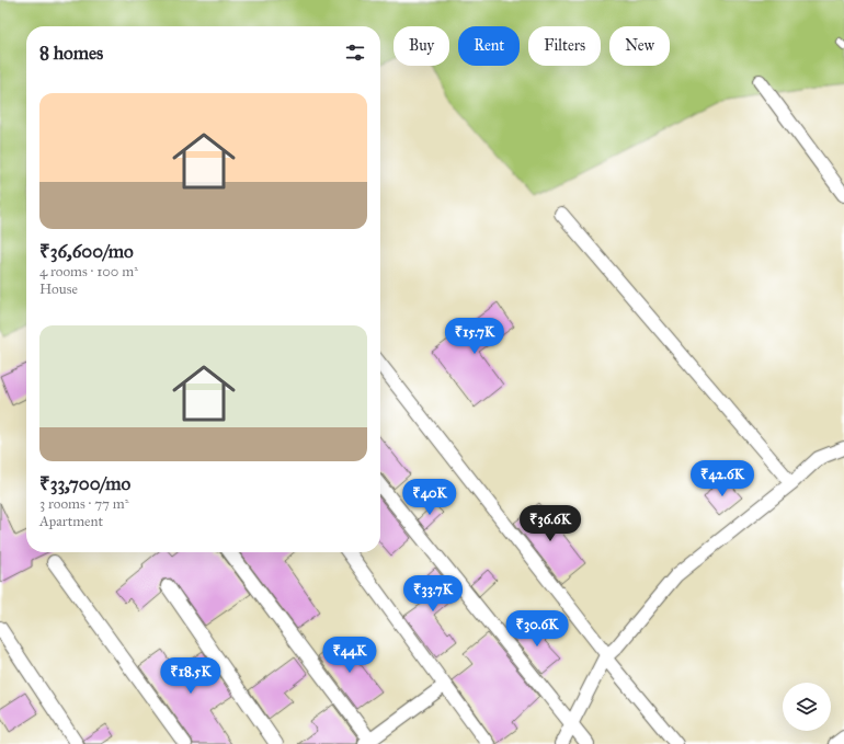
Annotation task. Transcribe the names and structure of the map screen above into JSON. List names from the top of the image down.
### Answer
{
  "page": {
    "chip": [
      "Buy",
      "Rent",
      "Filters",
      "New"
    ],
    "heading": "8 homes",
    "list": [
      {
        "name": "₹36,600/mo",
        "note": "4 rooms · 100 m² · House"
      },
      {
        "name": "₹33,700/mo",
        "note": "3 rooms · 77 m² · Apartment"
      }
    ],
    "price": [
      "₹15.7K",
      "₹42.6K",
      "₹40K",
      "₹36.6K",
      "₹33.7K",
      "₹30.6K",
      "₹44K",
      "₹18.5K"
    ]
  }
}
